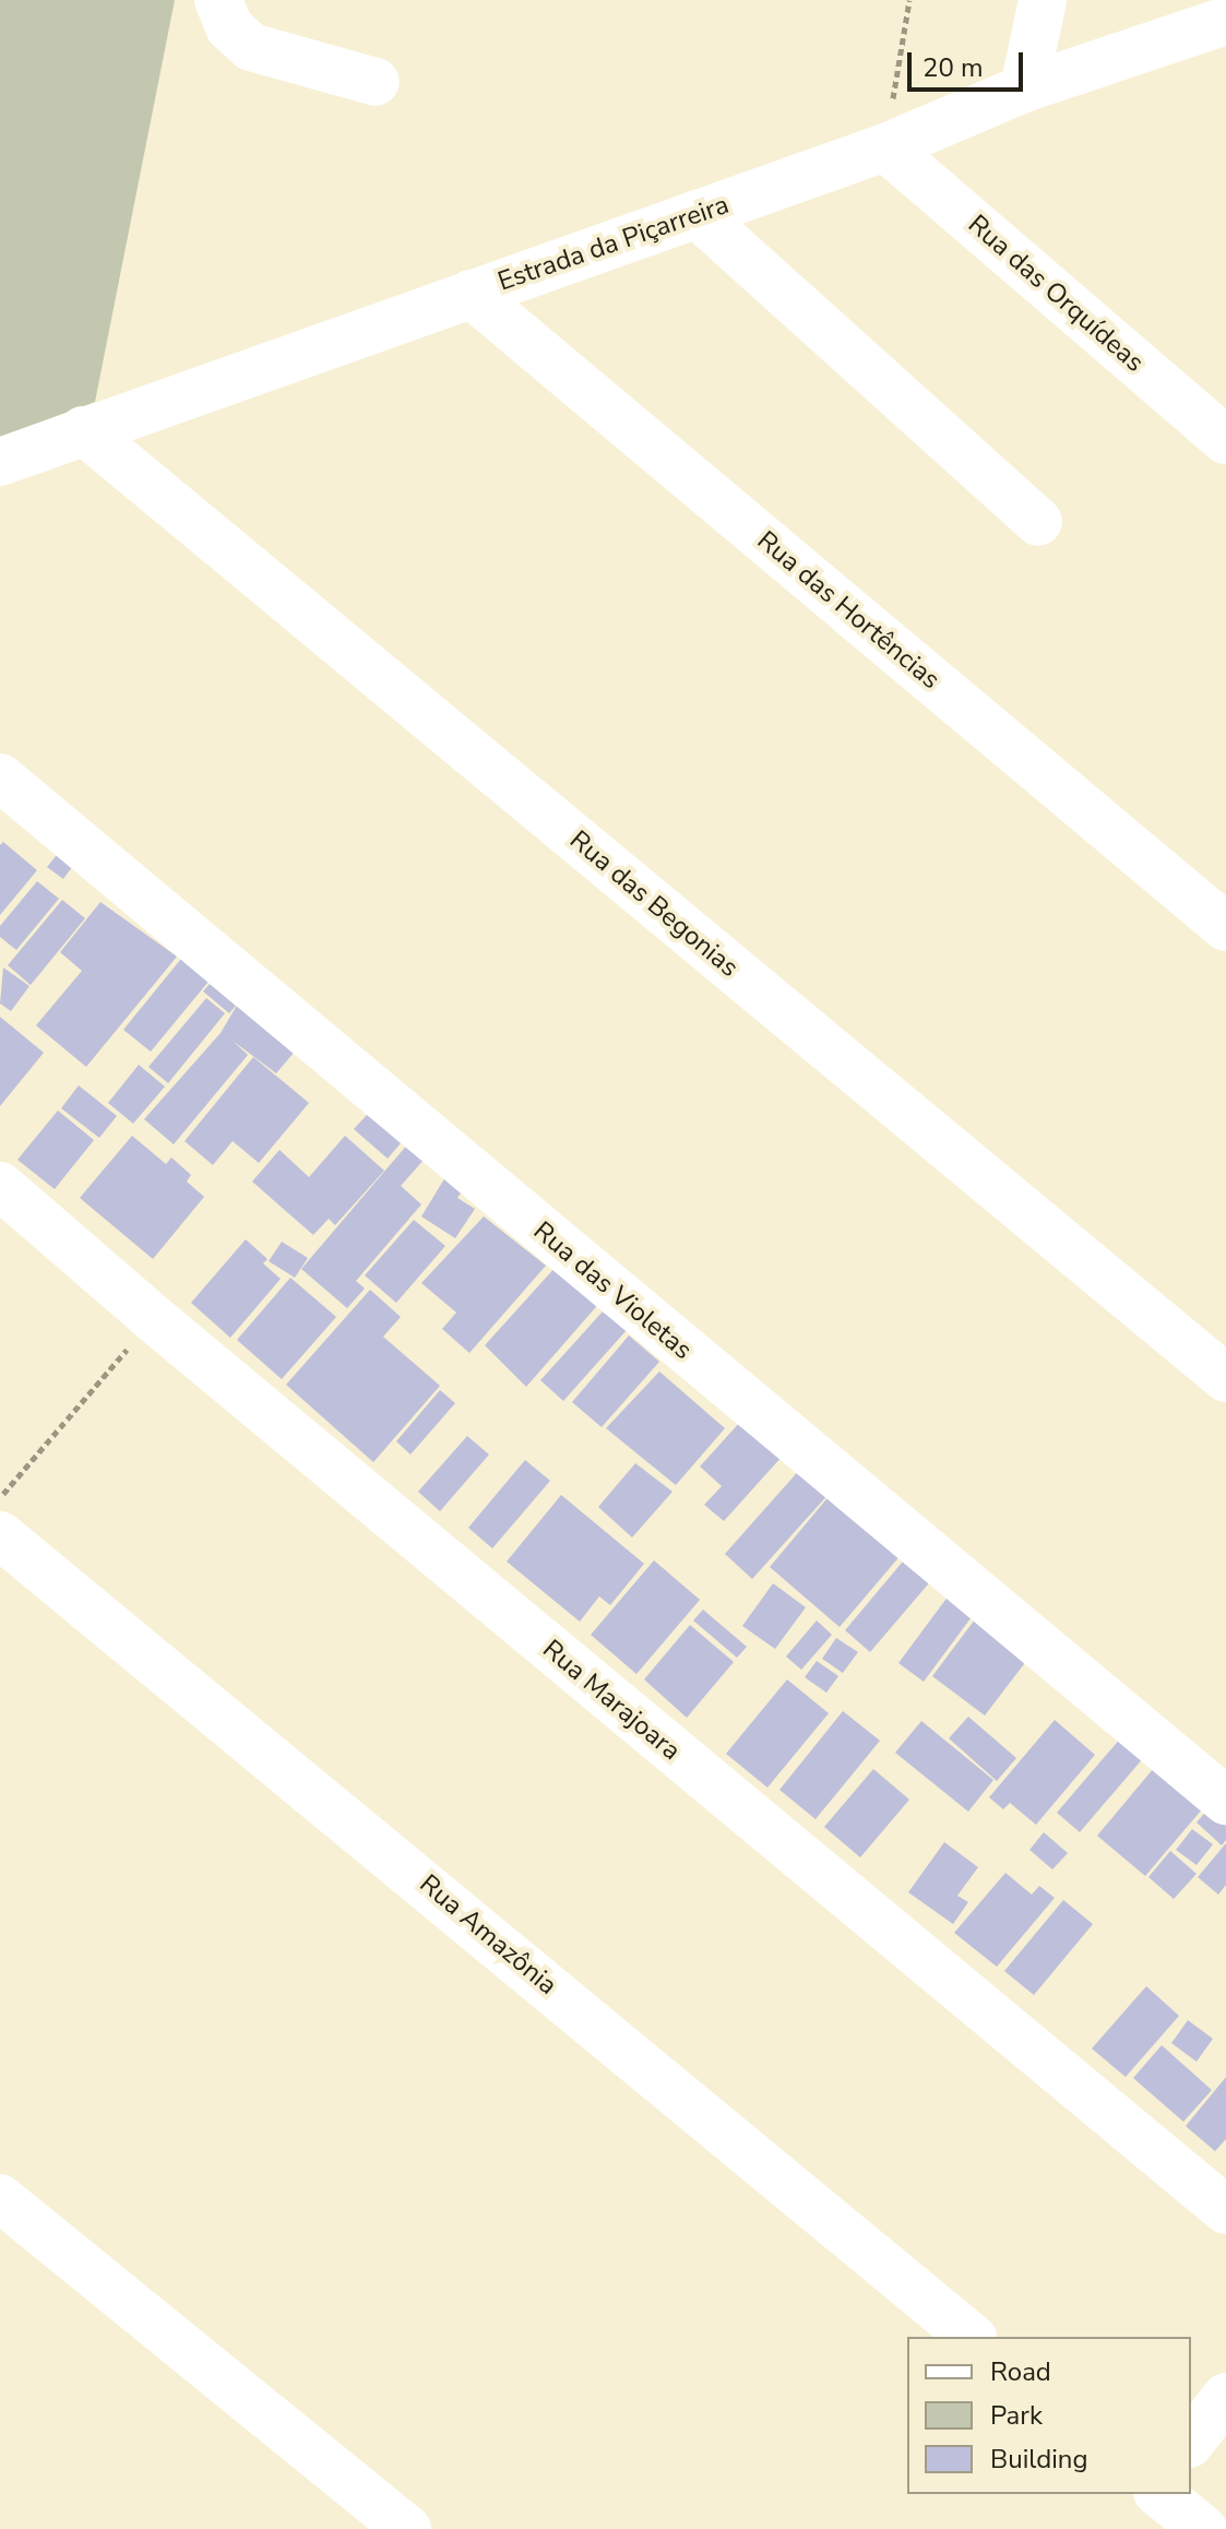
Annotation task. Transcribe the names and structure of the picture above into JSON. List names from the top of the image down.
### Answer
{
  "streets": {
    "street": [
      "Estrada da Piçarreira",
      "Rua das Orquídeas",
      "Rua das Hortências",
      "Rua das Begonias",
      "Rua das Violetas",
      "Rua Marajoara",
      "Rua Amazônia"
    ]
  },
  "crossings": [
    ["Estrada da Piçarreira", "Rua das Orquídeas"],
    ["Estrada da Piçarreira", "Rua das Hortências"],
    ["Estrada da Piçarreira", "Rua das Begonias"]
  ],
  "legend": ["Road", "Park", "Building"],
  "scale_bar": "20 m"
}
